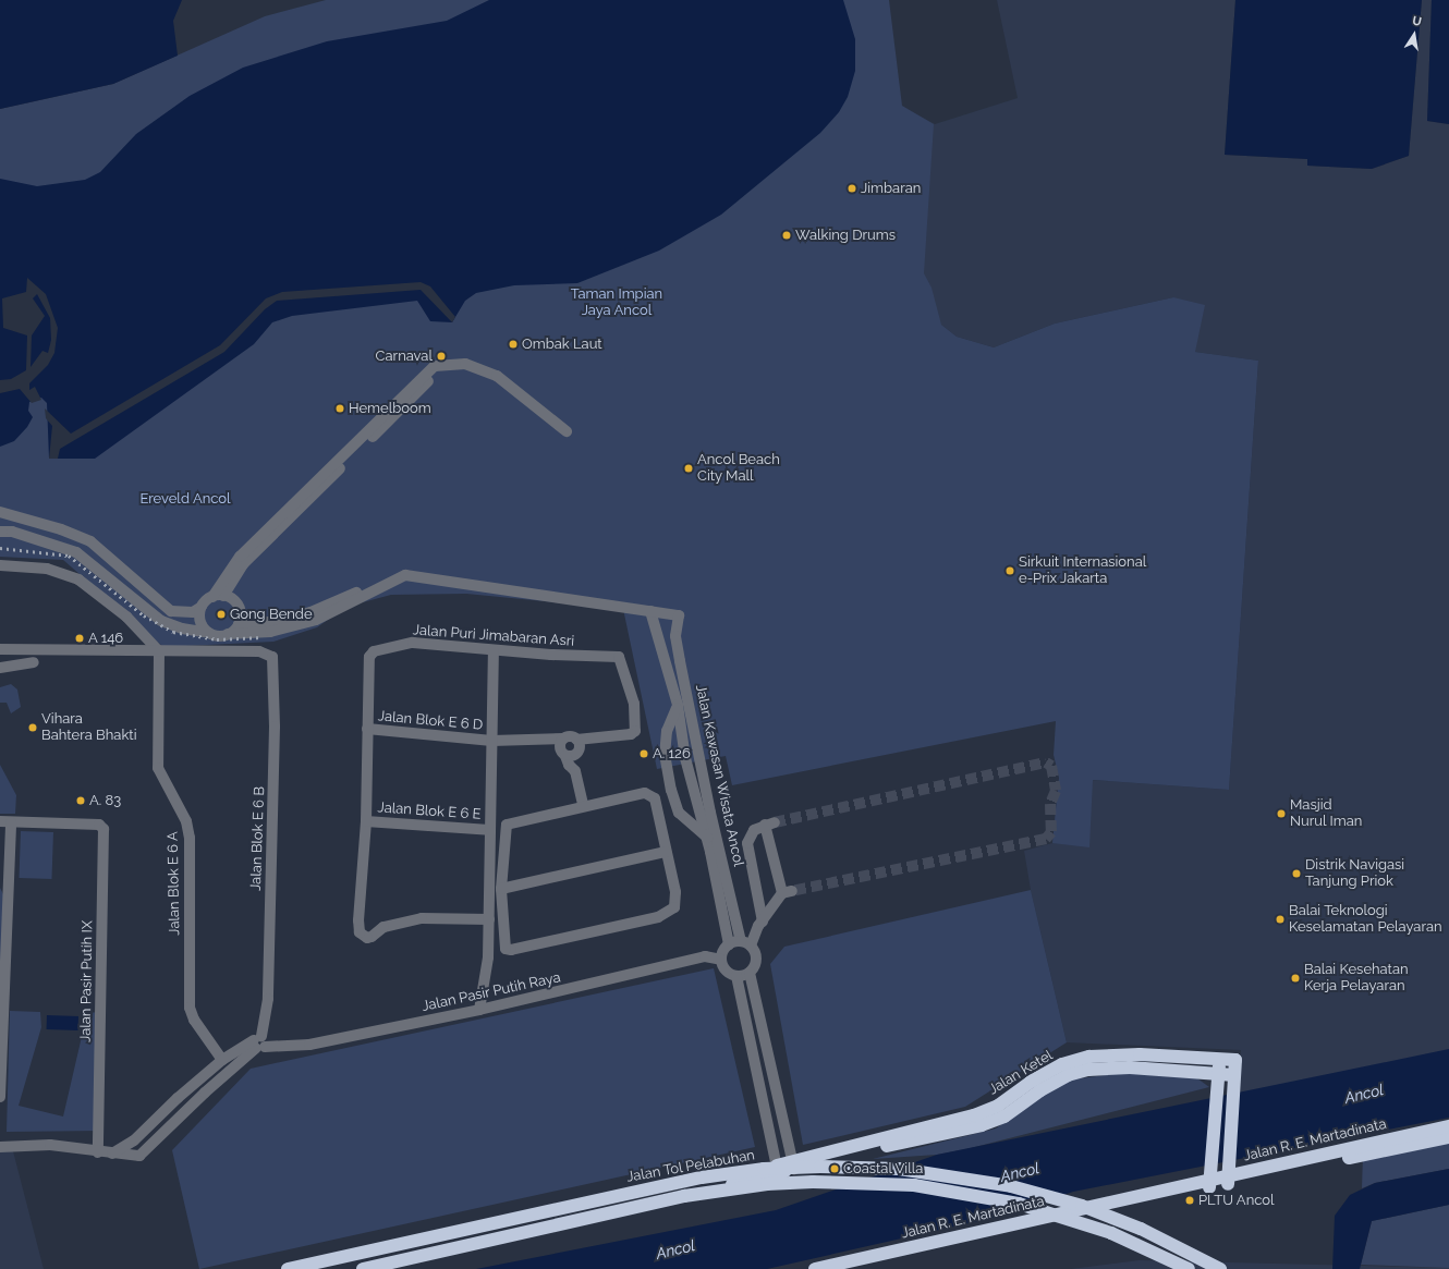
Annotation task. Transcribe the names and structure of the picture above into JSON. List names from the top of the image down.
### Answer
{
  "streets": {
    "highway": ["Jalan Ketel", "Jalan R. E. Martadinata", "Jalan Tol Pelabuhan"],
    "street": [
      "Jalan Puri Jimabaran Asri",
      "Jalan Blok E 6 D",
      "Jalan Kawasan Wisata Ancol",
      "Jalan Blok E 6 E",
      "Jalan Blok E 6 B",
      "Jalan Blok E 6 A",
      "Jalan Pasir Putih IX",
      "Jalan Pasir Putih Raya"
    ]
  },
  "crossings": [
    ["Jalan Puri Jimabaran Asri", "Jalan Blok E 6 D"],
    ["Jalan Puri Jimabaran Asri", "Jalan Blok E 6 E"],
    ["Jalan Kawasan Wisata Ancol", "Jalan Pasir Putih Raya"],
    ["Jalan Blok E 6 B", "Jalan Blok E 6 A"],
    ["Jalan Blok E 6 B", "Jalan Pasir Putih Raya"],
    ["Jalan Blok E 6 A", "Jalan Pasir Putih Raya"],
    ["Jalan Ketel", "Jalan R. E. Martadinata"]
  ],
  "water": ["Ancol"],
  "parks": ["Taman Impian Jaya Ancol", "Ereveld Ancol"],
  "places": [
    "Jimbaran",
    "Walking Drums",
    "Ombak Laut",
    "Carnaval",
    "Hemelboom",
    "Ancol Beach City Mall",
    "Sirkuit Internasional e-Prix Jakarta",
    "Gong Bende",
    "A 146",
    "Vihara Bahtera Bhakti",
    "A. 126",
    "A. 83",
    "Masjid Nurul Iman",
    "Distrik Navigasi Tanjung Priok",
    "Balai Teknologi Keselamatan Pelayaran",
    "Balai Kesehatan Kerja Pelayaran",
    "Coastal Villa",
    "PLTU Ancol"
  ],
  "north": "top"
}
